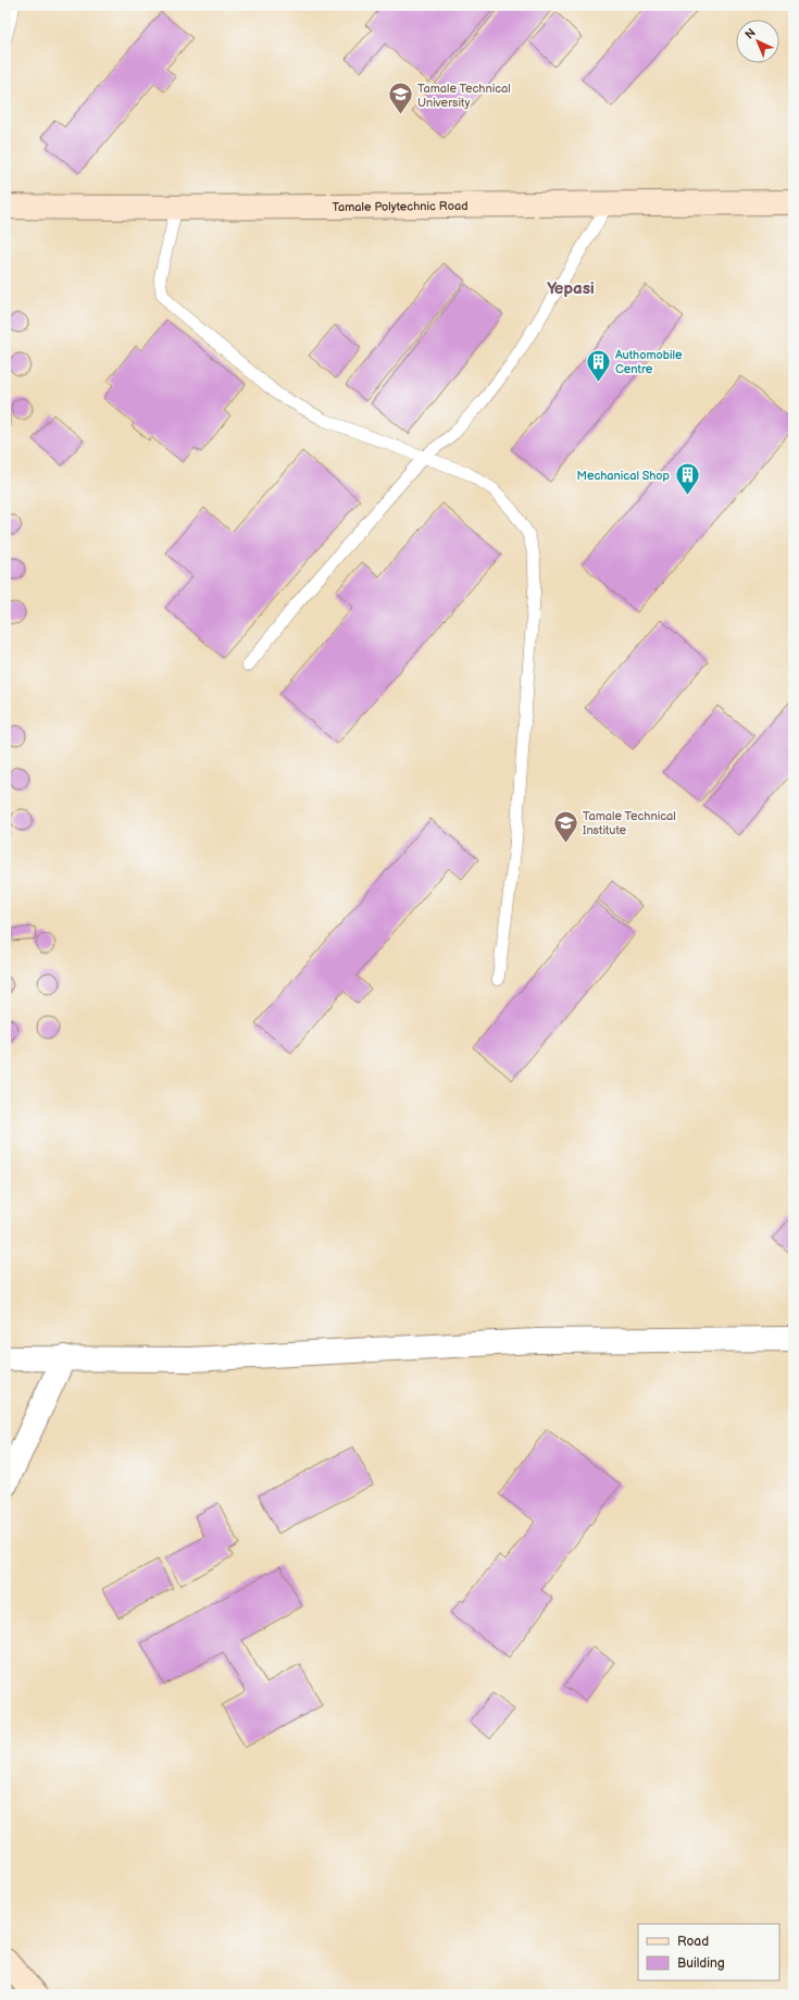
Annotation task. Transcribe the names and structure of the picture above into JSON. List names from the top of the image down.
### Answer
{
  "streets": {
    "street": ["Tamale Polytechnic Road"]
  },
  "districts": ["Yepasi"],
  "places": {
    "school or university": ["Tamale Technical University", "Tamale Technical Institute"],
    "building": ["Authomobile Centre", "Mechanical Shop"]
  },
  "legend": ["Road", "Building"],
  "north": "top left"
}
